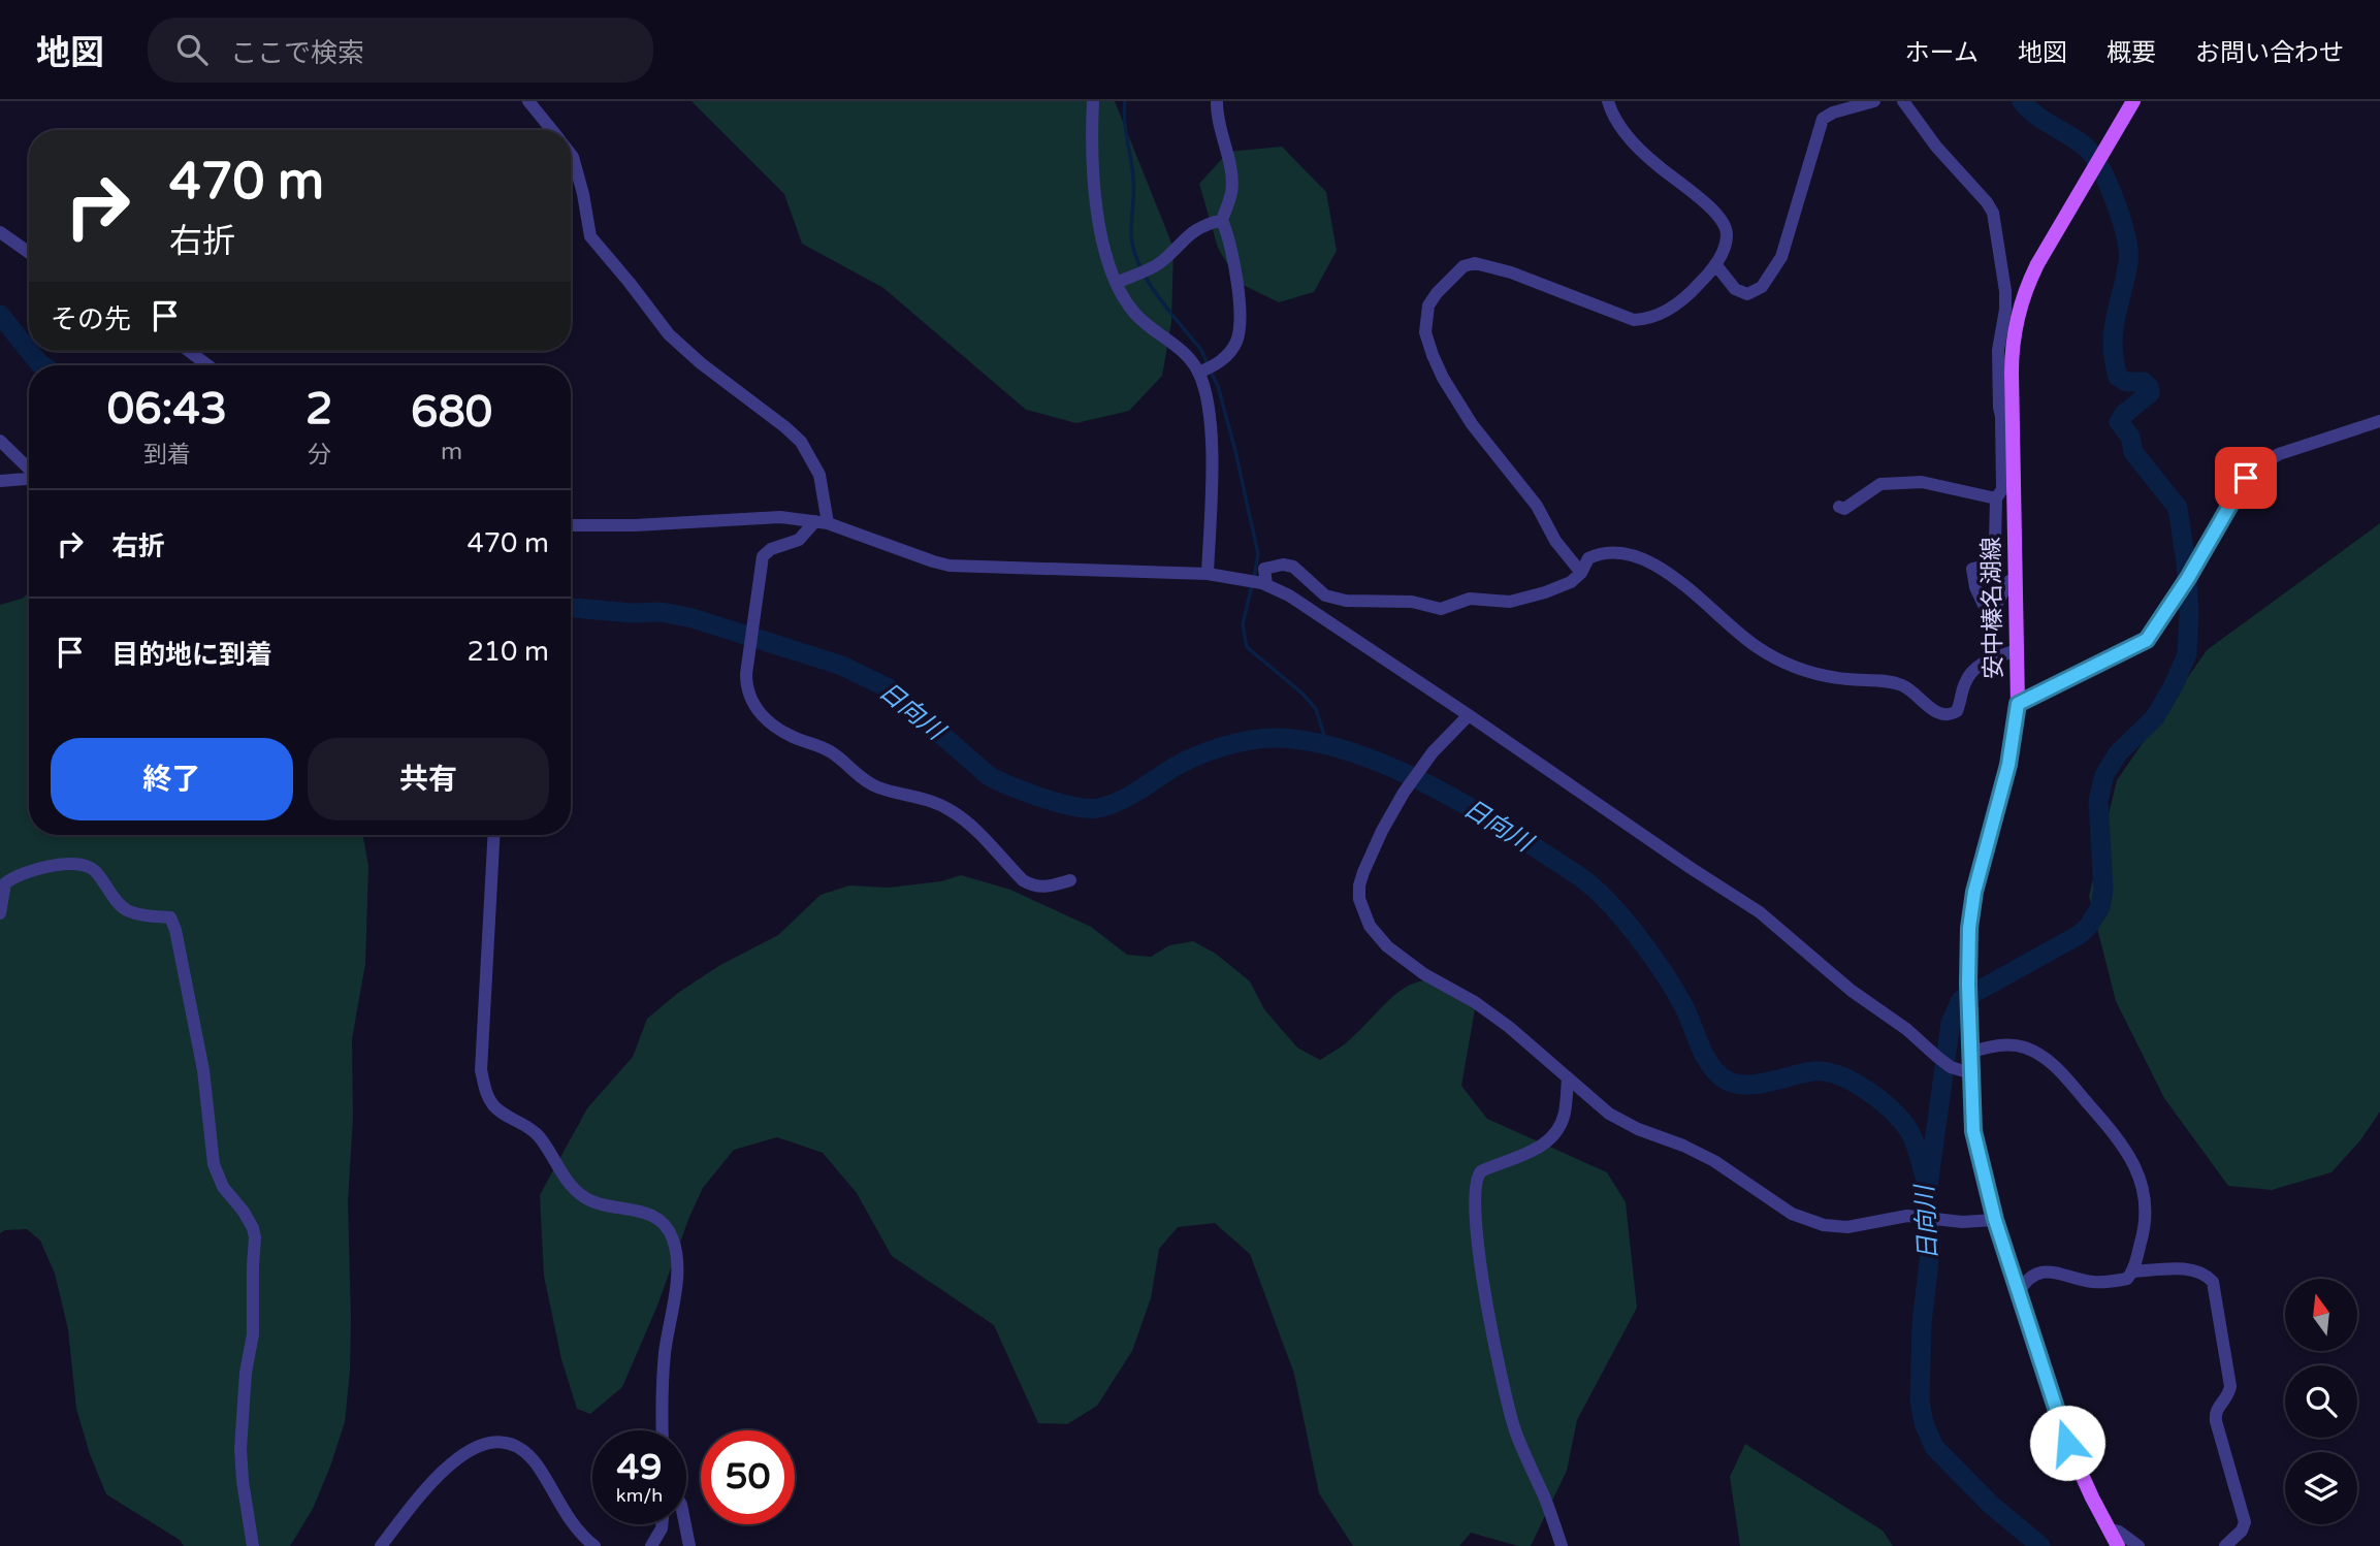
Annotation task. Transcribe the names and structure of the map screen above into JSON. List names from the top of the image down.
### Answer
{
  "streets": {
    "main road": ["安中榛名湖線"]
  },
  "water": ["日向川"],
  "north": "top",
  "page": {
    "header": "地図",
    "search": "ここで検索",
    "nav": [
      "ホーム",
      "地図",
      "概要",
      "お問い合わせ"
    ],
    "turn": ["470 m", "右折"],
    "then": "その先",
    "eta": [
      "06:43",
      "到着",
      "2",
      "分",
      "680",
      "m"
    ],
    "list": [
      {
        "name": "右折",
        "value": "470 m"
      },
      {
        "name": "目的地に到着",
        "value": "210 m"
      }
    ],
    "buttons": ["終了", "共有"],
    "speed": "49 km/h",
    "limit": "50"
  }
}
